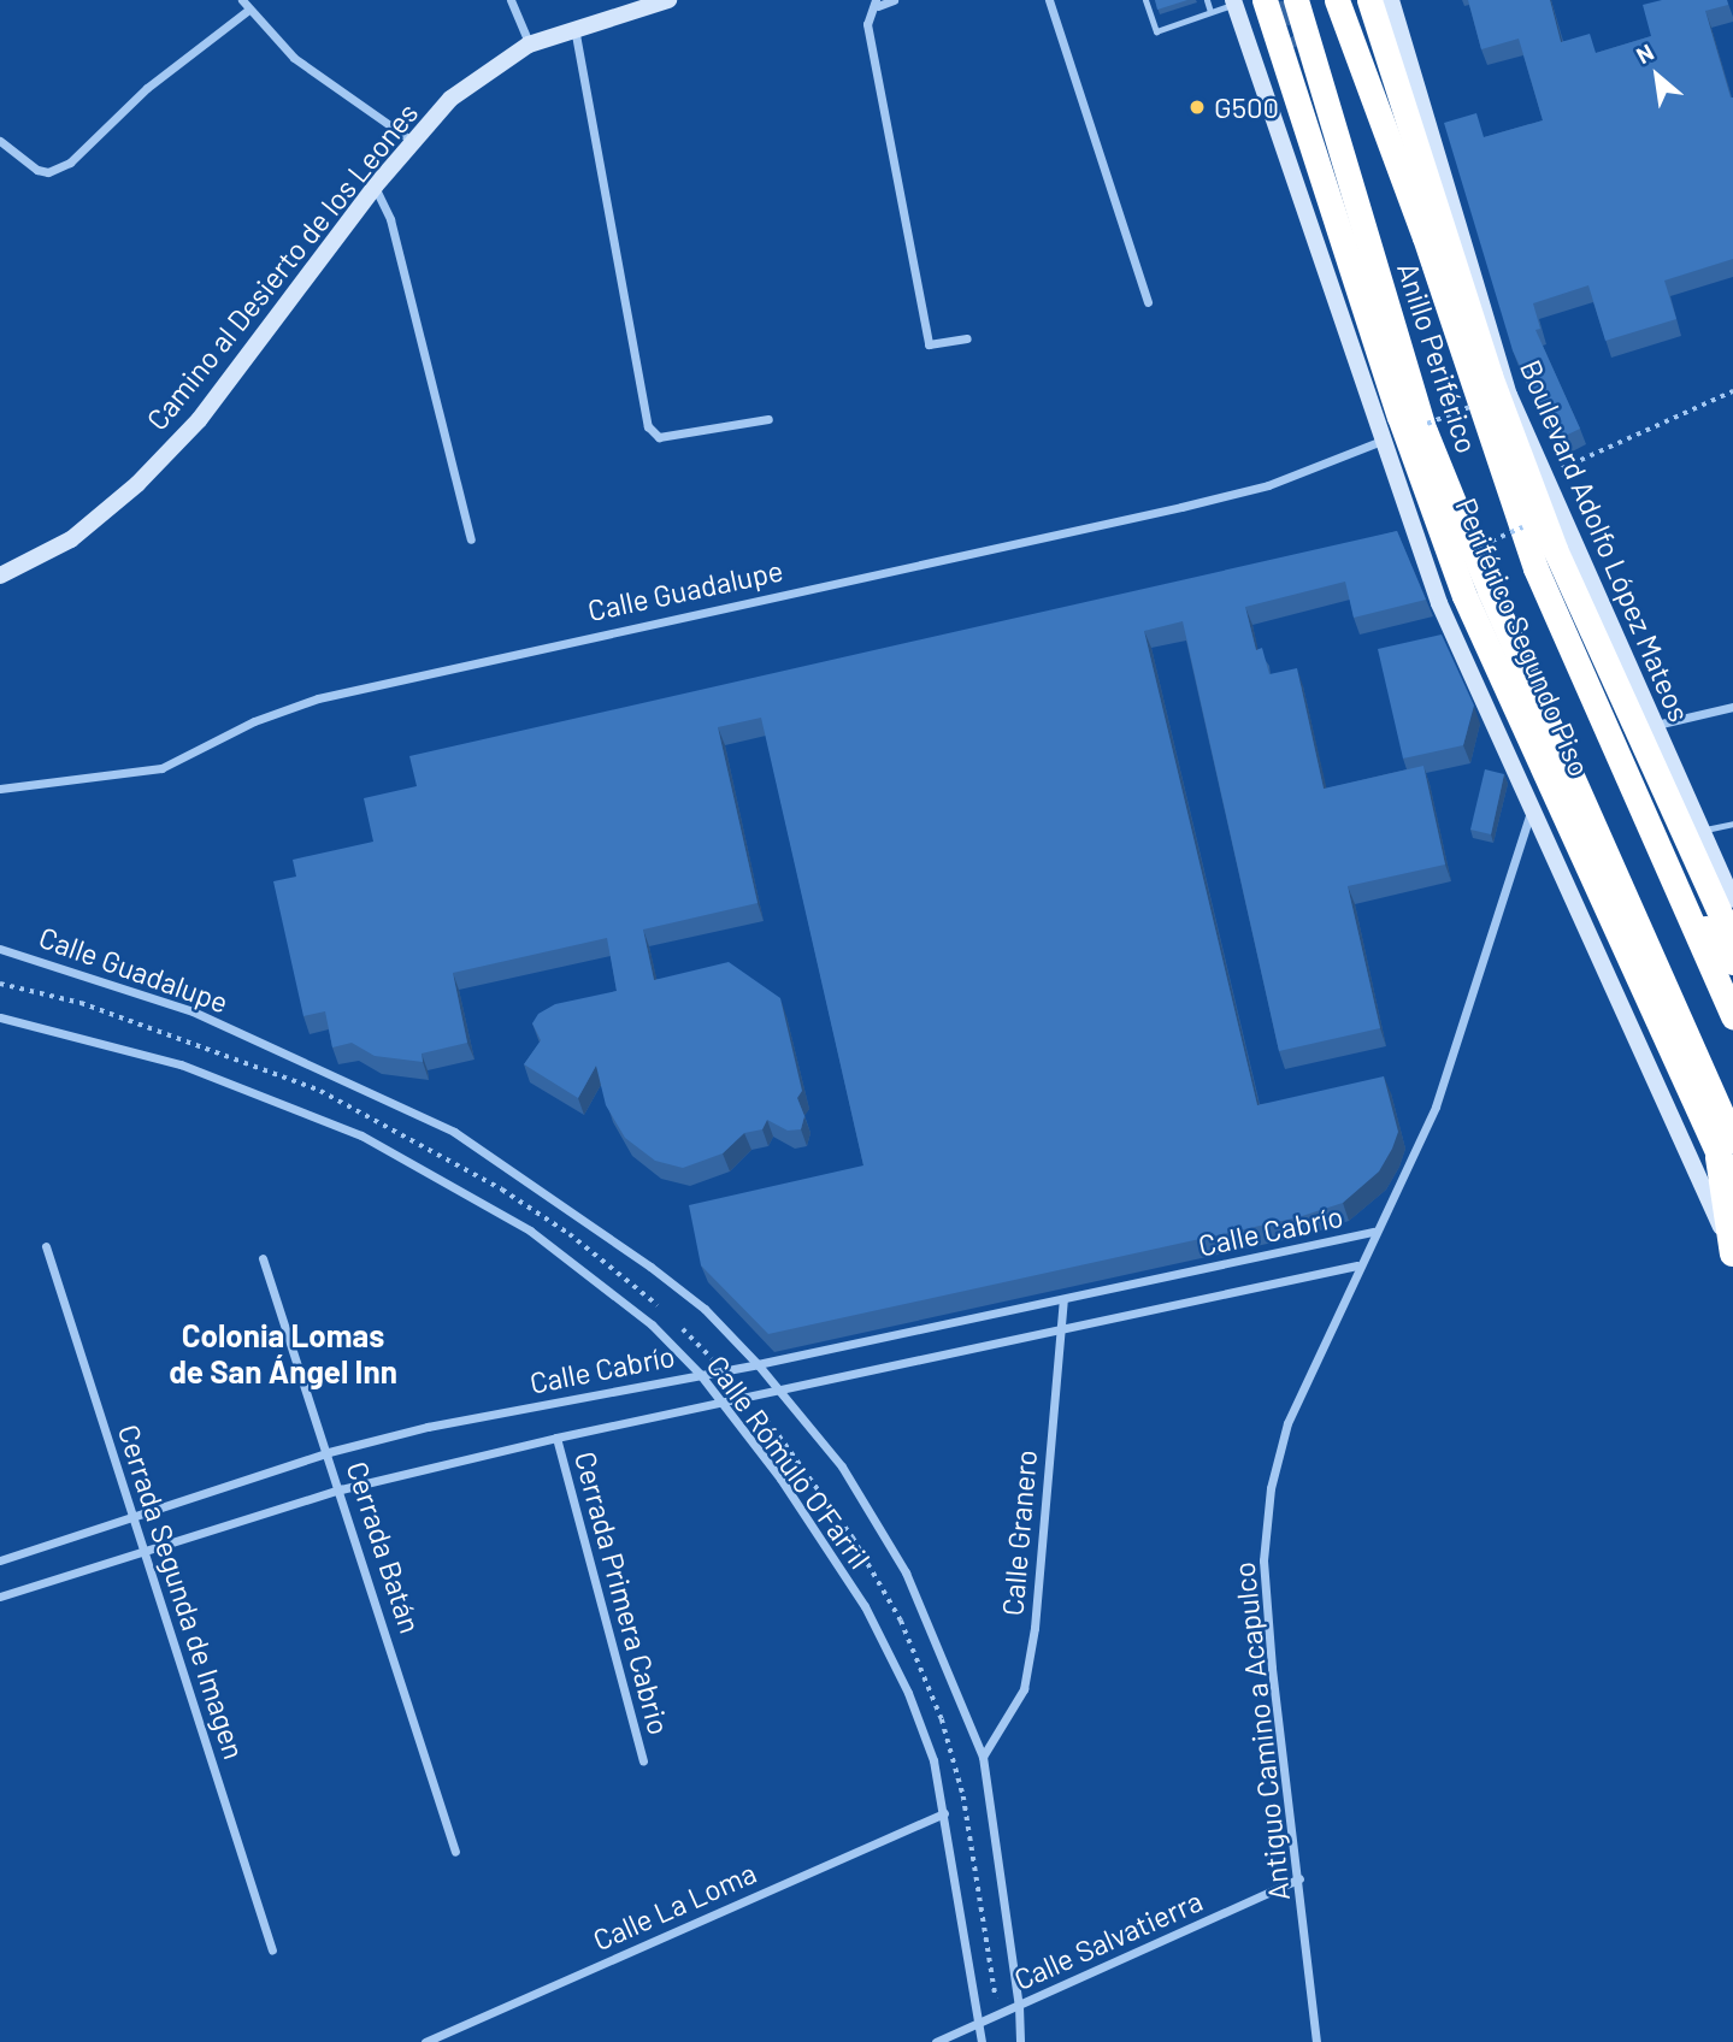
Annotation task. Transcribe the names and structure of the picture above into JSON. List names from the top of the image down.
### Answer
{
  "streets": {
    "highway": ["Anillo Periférico", "Periférico Segundo Piso"],
    "main road": ["Camino al Desierto de los Leones", "Boulevard Adolfo López Mateos"],
    "street": [
      "Calle Guadalupe",
      "Calle Cabrío",
      "Calle Rómulo O'Farril",
      "Calle Granero",
      "Cerrada Batán",
      "Cerrada Segunda de Imagen",
      "Cerrada Primera Cabrio",
      "Antiguo Camino a Acapulco",
      "Calle La Loma",
      "Calle Salvatierra"
    ]
  },
  "crossings": [
    ["Calle Guadalupe", "Calle Cabrío"],
    ["Calle Guadalupe", "Calle Rómulo O'Farril"],
    ["Calle Cabrío", "Calle Rómulo O'Farril"],
    ["Calle Cabrío", "Calle Granero"],
    ["Calle Cabrío", "Cerrada Batán"],
    ["Calle Cabrío", "Cerrada Segunda de Imagen"],
    ["Calle Cabrío", "Cerrada Primera Cabrio"],
    ["Calle Cabrío", "Antiguo Camino a Acapulco"],
    ["Calle Rómulo O'Farril", "Calle Granero"],
    ["Calle Rómulo O'Farril", "Calle La Loma"],
    ["Calle Rómulo O'Farril", "Calle Salvatierra"],
    ["Antiguo Camino a Acapulco", "Calle Salvatierra"]
  ],
  "districts": ["Colonia Lomas de San Ángel Inn"],
  "places": ["G500"],
  "north": "top left"
}
